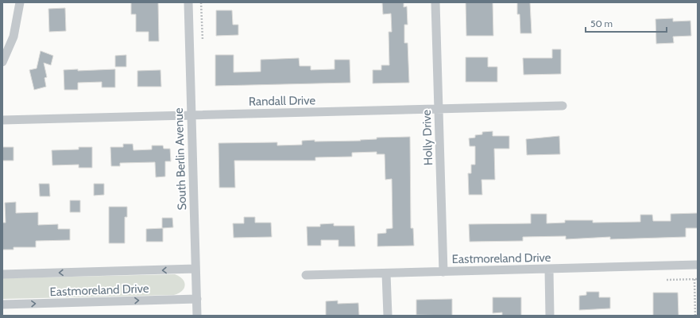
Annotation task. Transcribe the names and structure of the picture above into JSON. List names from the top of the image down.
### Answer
{
  "streets": {
    "street": [
      "Randall Drive",
      "Holly Drive",
      "South Berlin Avenue",
      "Eastmoreland Drive"
    ]
  },
  "crossings": [
    ["Randall Drive", "Holly Drive"],
    ["Randall Drive", "South Berlin Avenue"],
    ["Holly Drive", "Eastmoreland Drive"],
    ["South Berlin Avenue", "Eastmoreland Drive"]
  ],
  "scale_bar": "50 m"
}
